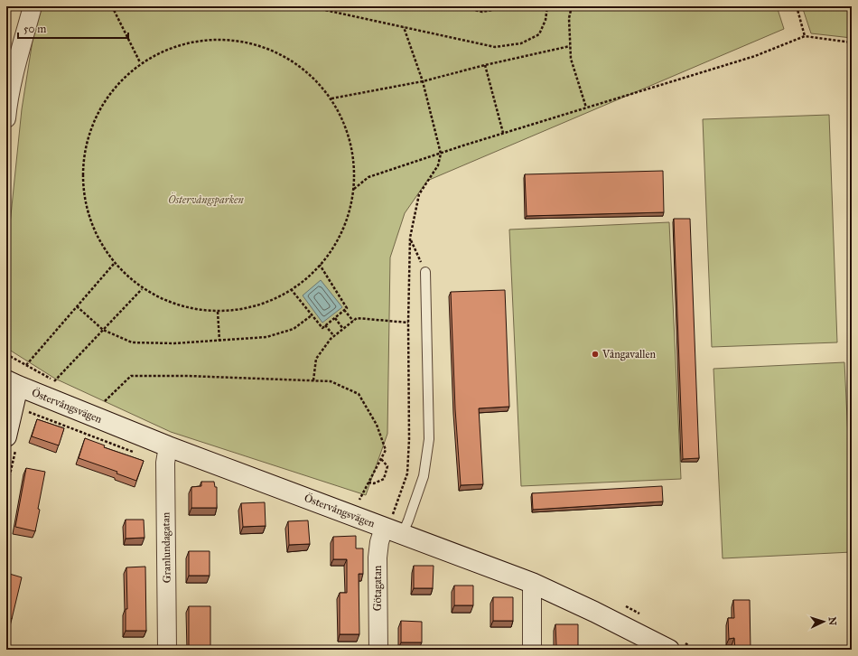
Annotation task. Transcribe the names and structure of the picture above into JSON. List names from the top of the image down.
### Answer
{
  "streets": {
    "street": ["Östervångsvägen", "Granlundagatan", "Götagatan"]
  },
  "crossings": [
    ["Östervångsvägen", "Granlundagatan"],
    ["Östervångsvägen", "Götagatan"]
  ],
  "parks": ["Östervångsparken"],
  "places": ["Vångavallen"],
  "scale_bar": "50 m",
  "north": "right"
}
